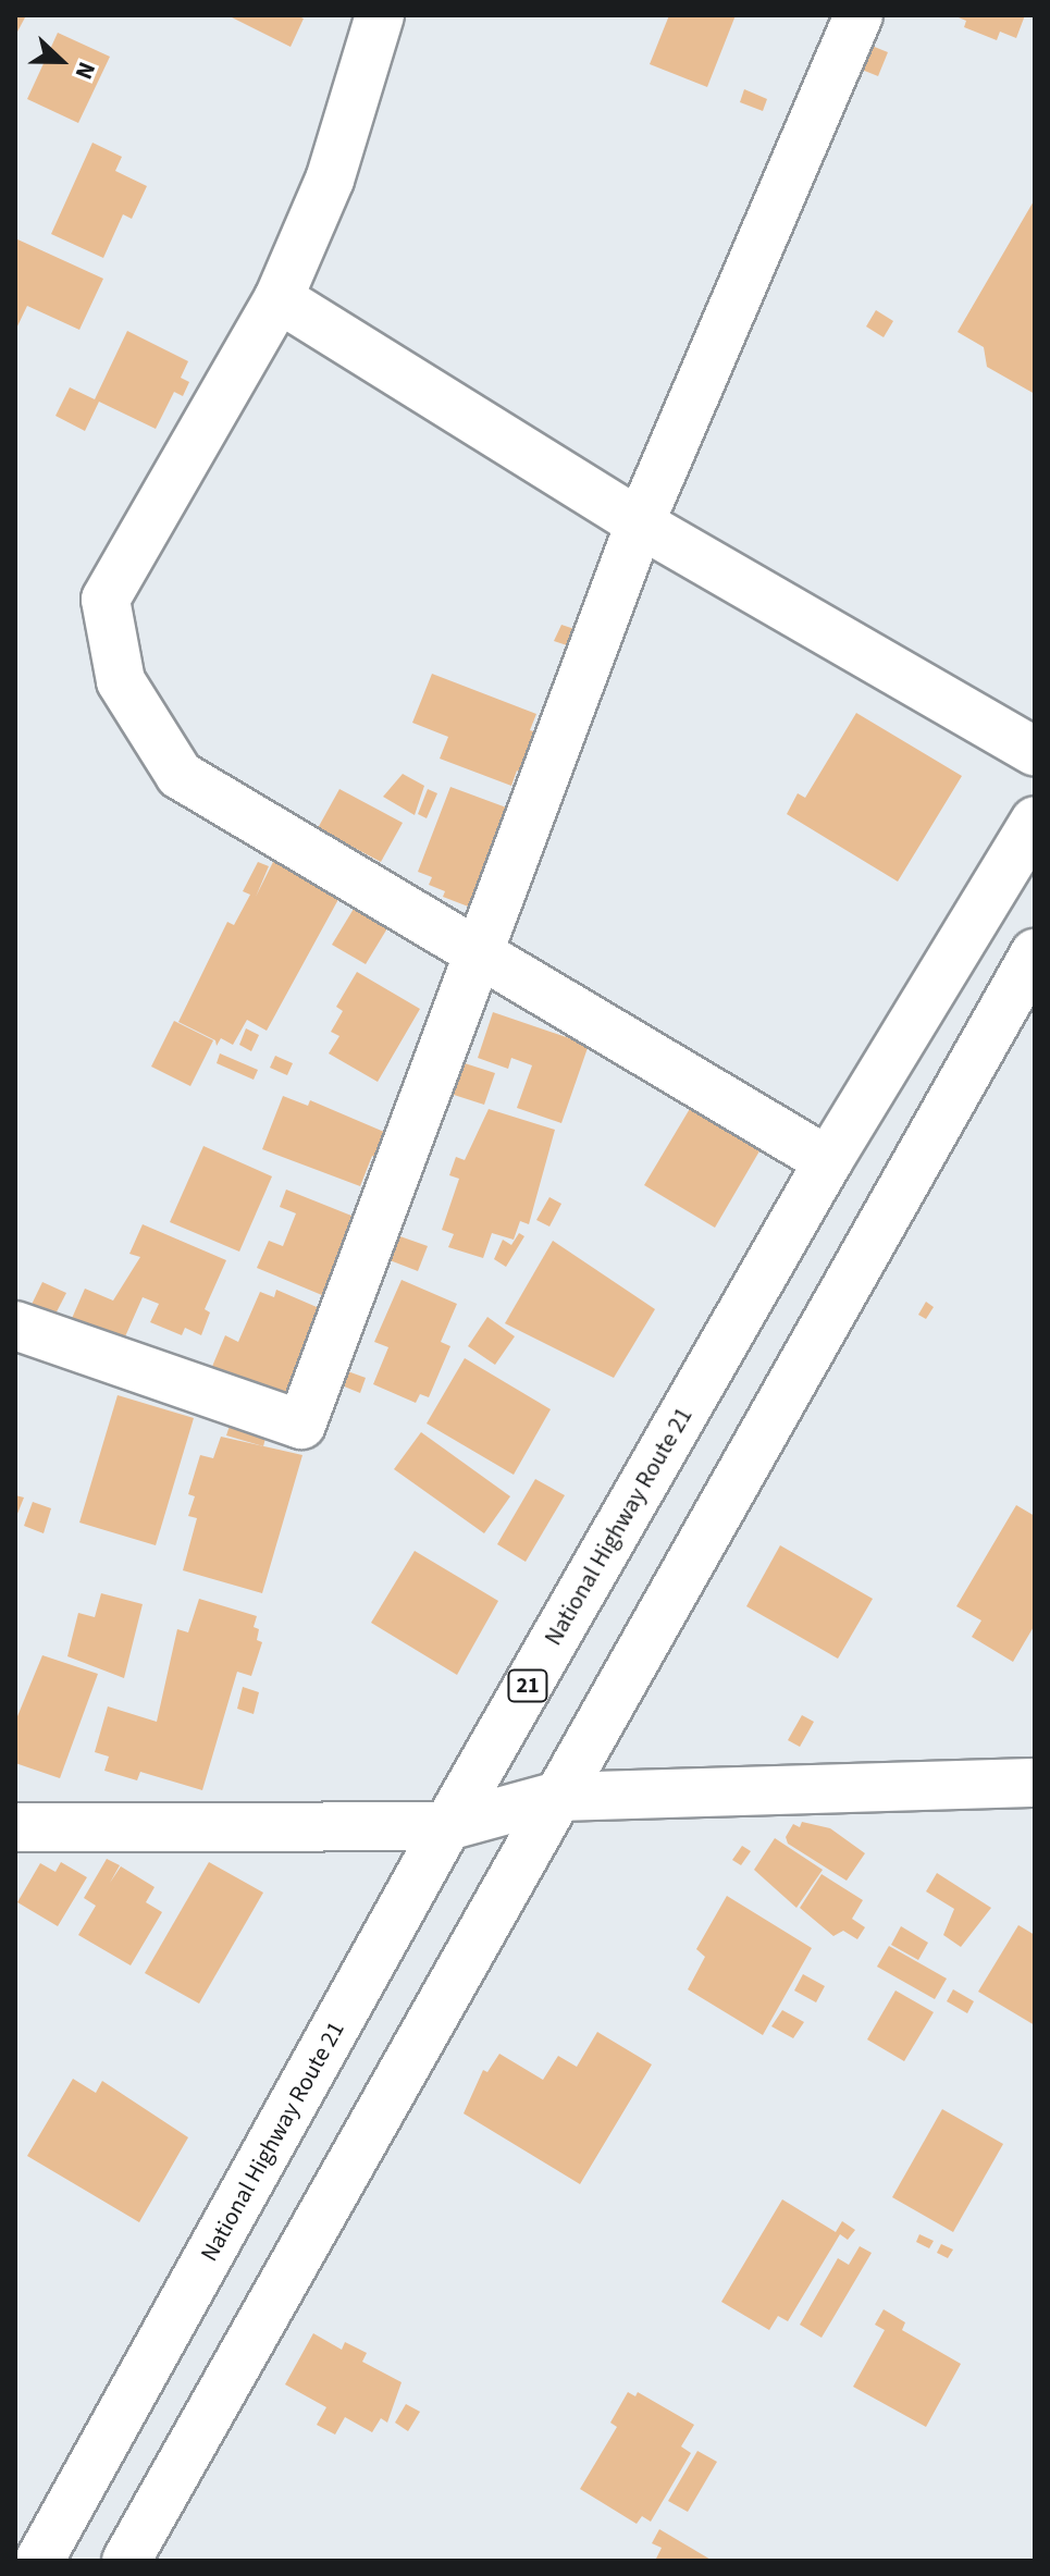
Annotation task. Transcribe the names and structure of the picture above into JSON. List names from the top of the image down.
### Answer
{
  "streets": {
    "main road": ["National Highway Route 21", "21"]
  },
  "north": "right"
}
